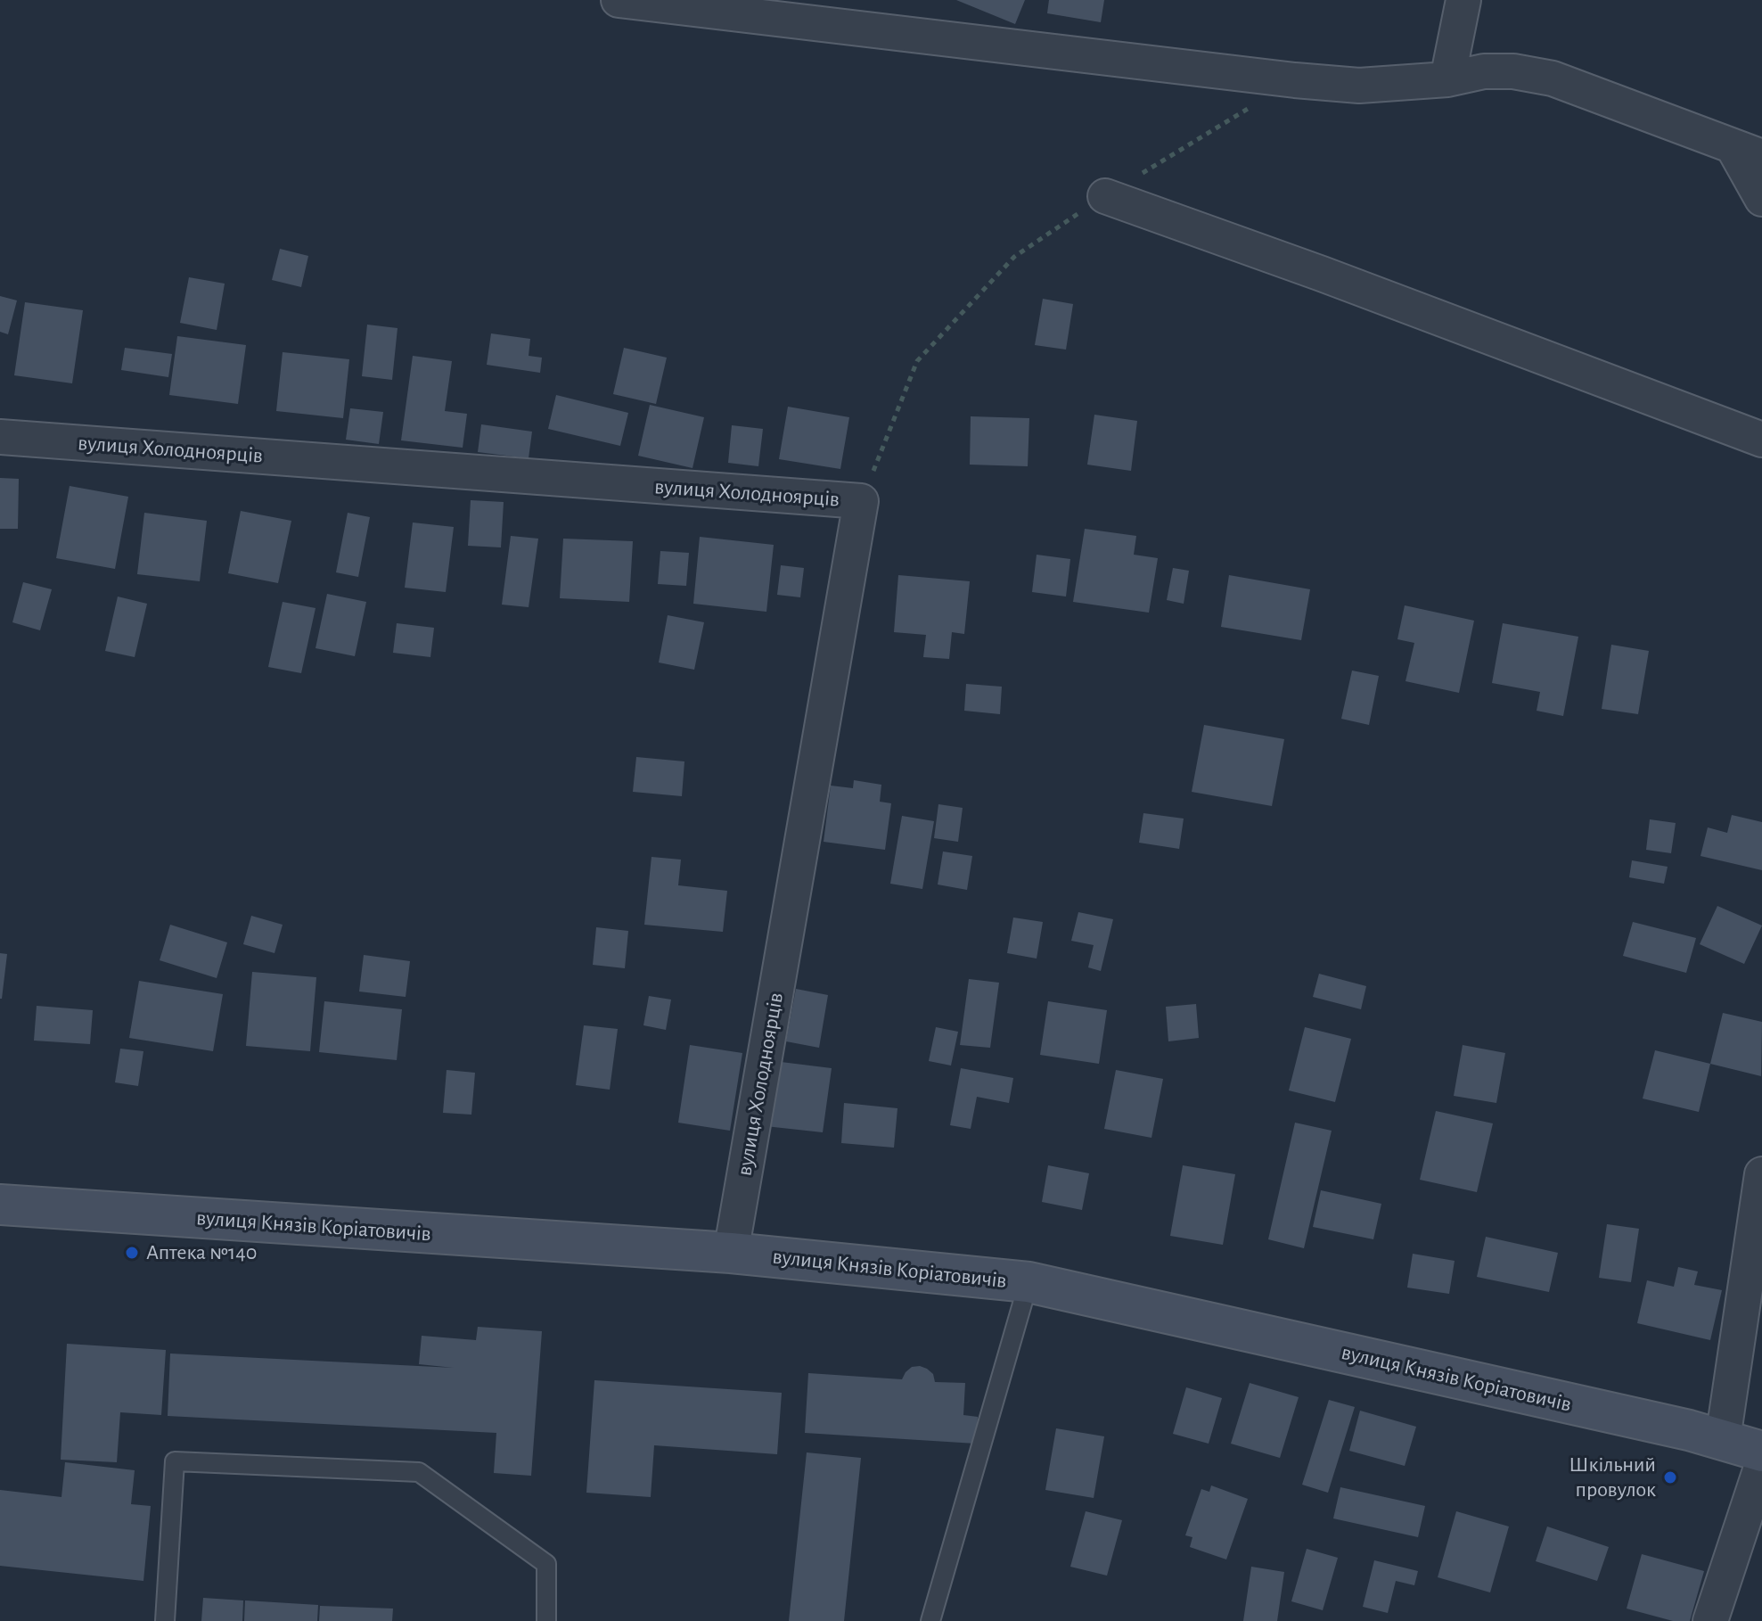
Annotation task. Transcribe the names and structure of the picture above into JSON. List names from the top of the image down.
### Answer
{
  "streets": {
    "main road": ["вулиця Князів Коріатовичів"],
    "street": ["вулиця Холодноярців"]
  },
  "crossings": [
    ["вулиця Холодноярців", "вулиця Князів Коріатовичів"]
  ],
  "places": ["Аптека №140", "Шкільний провулок"]
}
